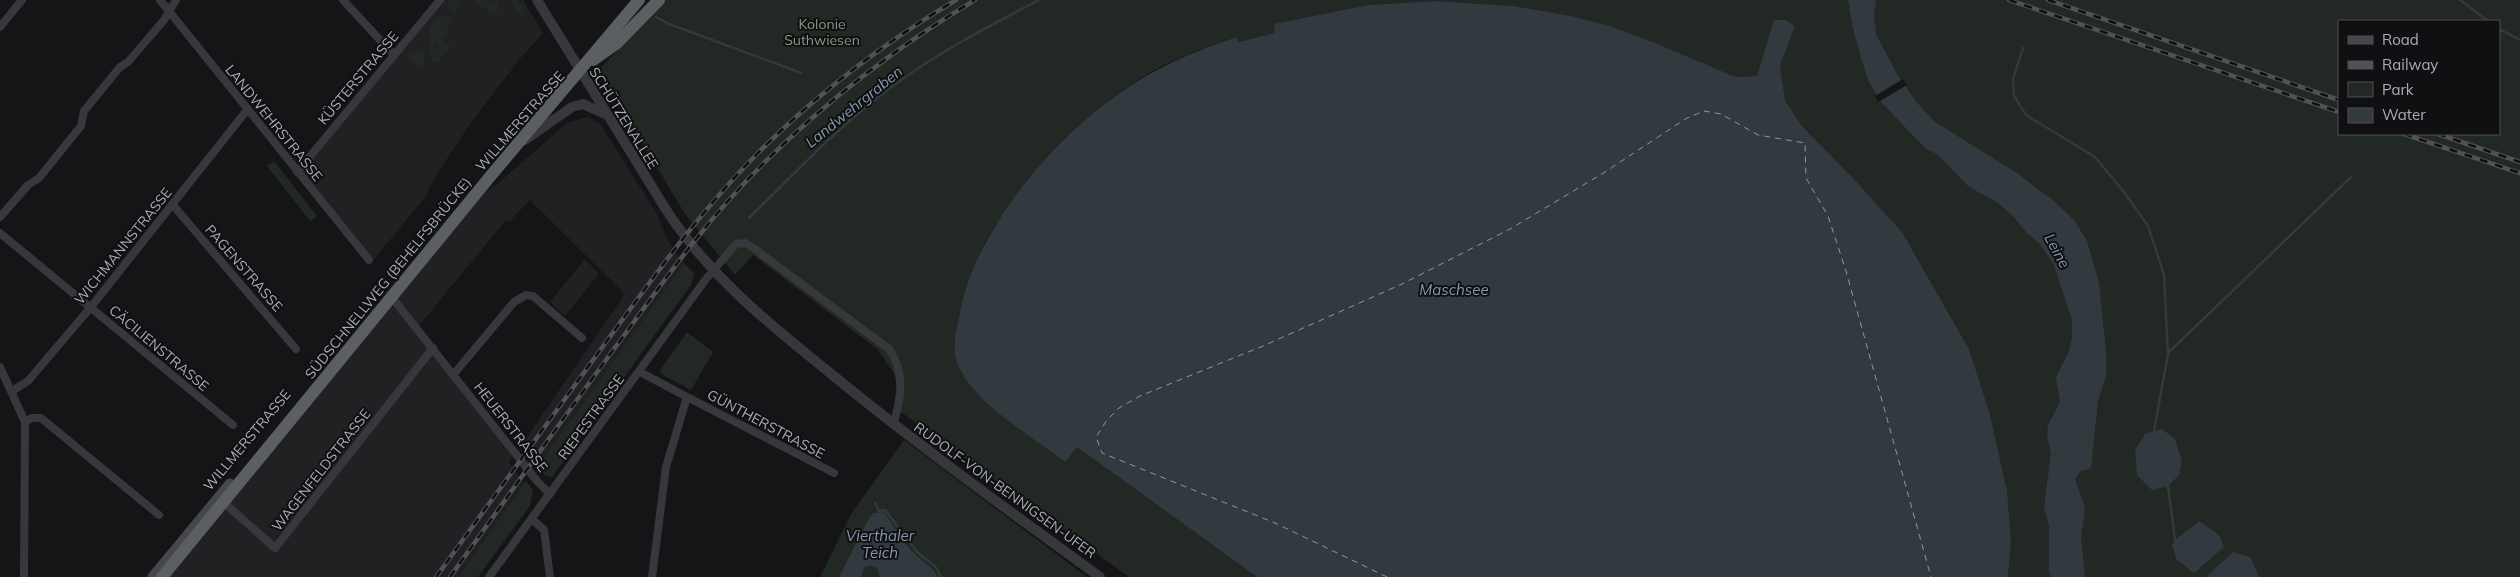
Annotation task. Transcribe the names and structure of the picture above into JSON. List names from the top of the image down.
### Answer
{
  "streets": {
    "highway": ["SÜDSCHNELLWEG (BEHELFSBRÜCKE)"],
    "main road": ["WILLMERSTRASSE"],
    "street": [
      "KÜSTERSTRASSE",
      "SCHÜTZENALLEE",
      "LANDWEHRSTRASSE",
      "WICHMANNSTRASSE",
      "PAGENSTRASSE",
      "CÄCILIENSTRASSE",
      "RIEPESTRASSE",
      "GÜNTHERSTRASSE",
      "HEUERSTRASSE",
      "WAGENFELDSTRASSE",
      "RUDOLF-VON-BENNIGSEN-UFER"
    ]
  },
  "crossings": [
    ["KÜSTERSTRASSE", "LANDWEHRSTRASSE"],
    ["SCHÜTZENALLEE", "WILLMERSTRASSE"],
    ["SCHÜTZENALLEE", "RUDOLF-VON-BENNIGSEN-UFER"],
    ["WILLMERSTRASSE", "HEUERSTRASSE"],
    ["WILLMERSTRASSE", "WAGENFELDSTRASSE"],
    ["LANDWEHRSTRASSE", "WICHMANNSTRASSE"],
    ["WICHMANNSTRASSE", "PAGENSTRASSE"],
    ["WICHMANNSTRASSE", "CÄCILIENSTRASSE"],
    ["RIEPESTRASSE", "GÜNTHERSTRASSE"],
    ["RIEPESTRASSE", "HEUERSTRASSE"],
    ["RIEPESTRASSE", "RUDOLF-VON-BENNIGSEN-UFER"],
    ["HEUERSTRASSE", "WAGENFELDSTRASSE"]
  ],
  "water": [
    "Landwehrgraben",
    "Leine",
    "Maschsee",
    "Vierthaler Teich"
  ],
  "parks": ["Kolonie Suthwiesen"],
  "legend": [
    "Road",
    "Railway",
    "Park",
    "Water"
  ]
}
